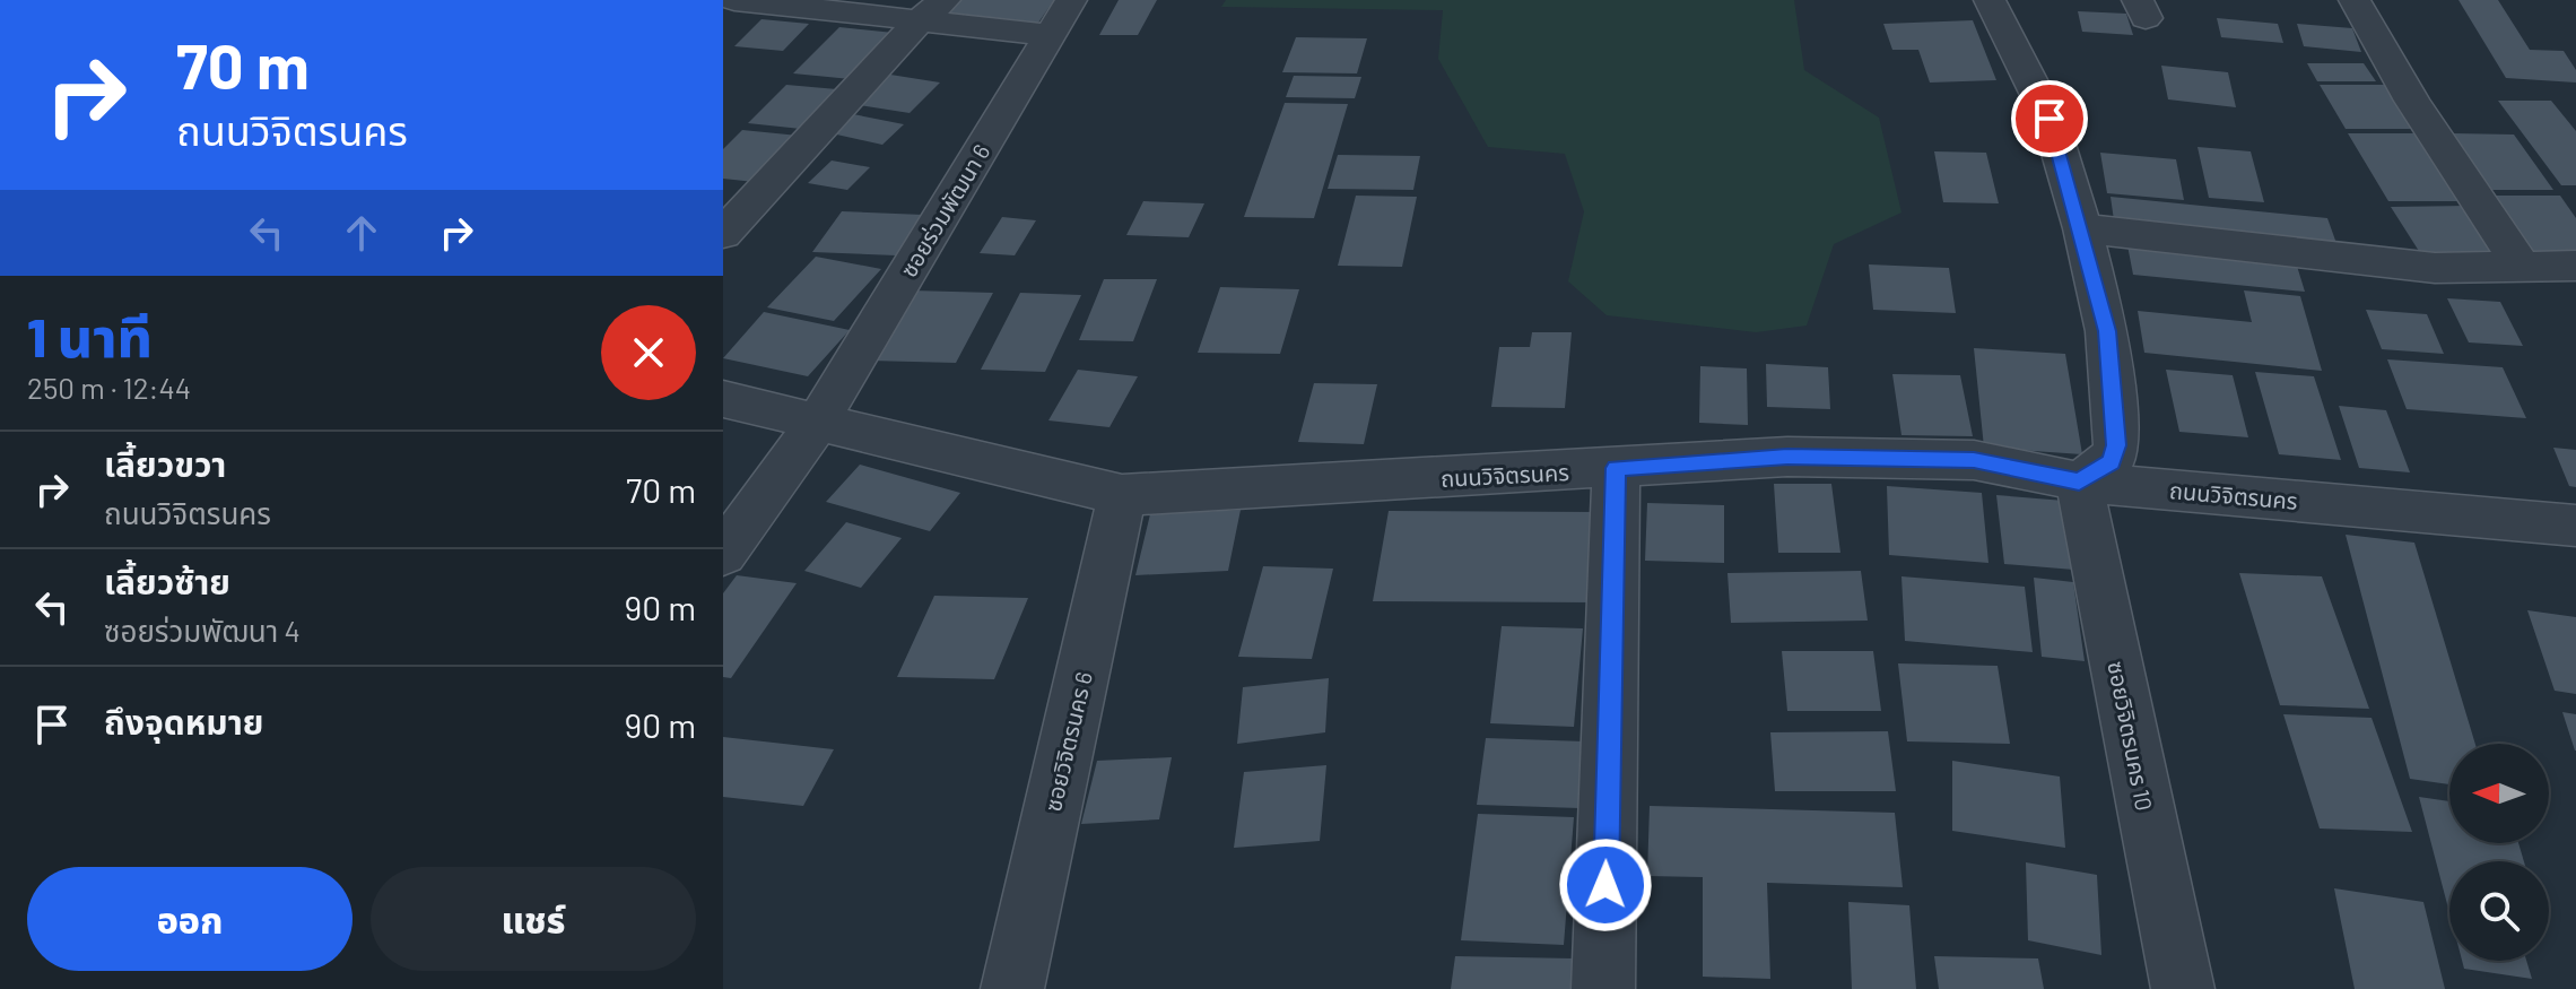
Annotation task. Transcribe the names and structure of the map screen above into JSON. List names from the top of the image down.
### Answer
{
  "streets": {
    "street": [
      "ซอยร่วมพัฒนา 6",
      "ถนนวิจิตรนคร",
      "ซอยวิจิตรนคร 10",
      "ซอยวิจิตรนคร 6"
    ]
  },
  "crossings": [
    ["ซอยร่วมพัฒนา 6", "ถนนวิจิตรนคร"],
    ["ถนนวิจิตรนคร", "ซอยวิจิตรนคร 10"],
    ["ถนนวิจิตรนคร", "ซอยวิจิตรนคร 6"]
  ],
  "north": "left",
  "page": {
    "turn": ["70 m", "ถนนวิจิตรนคร"],
    "heading": ["1 นาที", "250 m · 12:44"],
    "list": [
      {
        "name": "เลี้ยวขวา",
        "note": "ถนนวิจิตรนคร",
        "value": "70 m"
      },
      {
        "name": "เลี้ยวซ้าย",
        "note": "ซอยร่วมพัฒนา 4",
        "value": "90 m"
      },
      {
        "name": "ถึงจุดหมาย",
        "value": "90 m"
      }
    ],
    "buttons": ["ออก", "แชร์"]
  }
}
